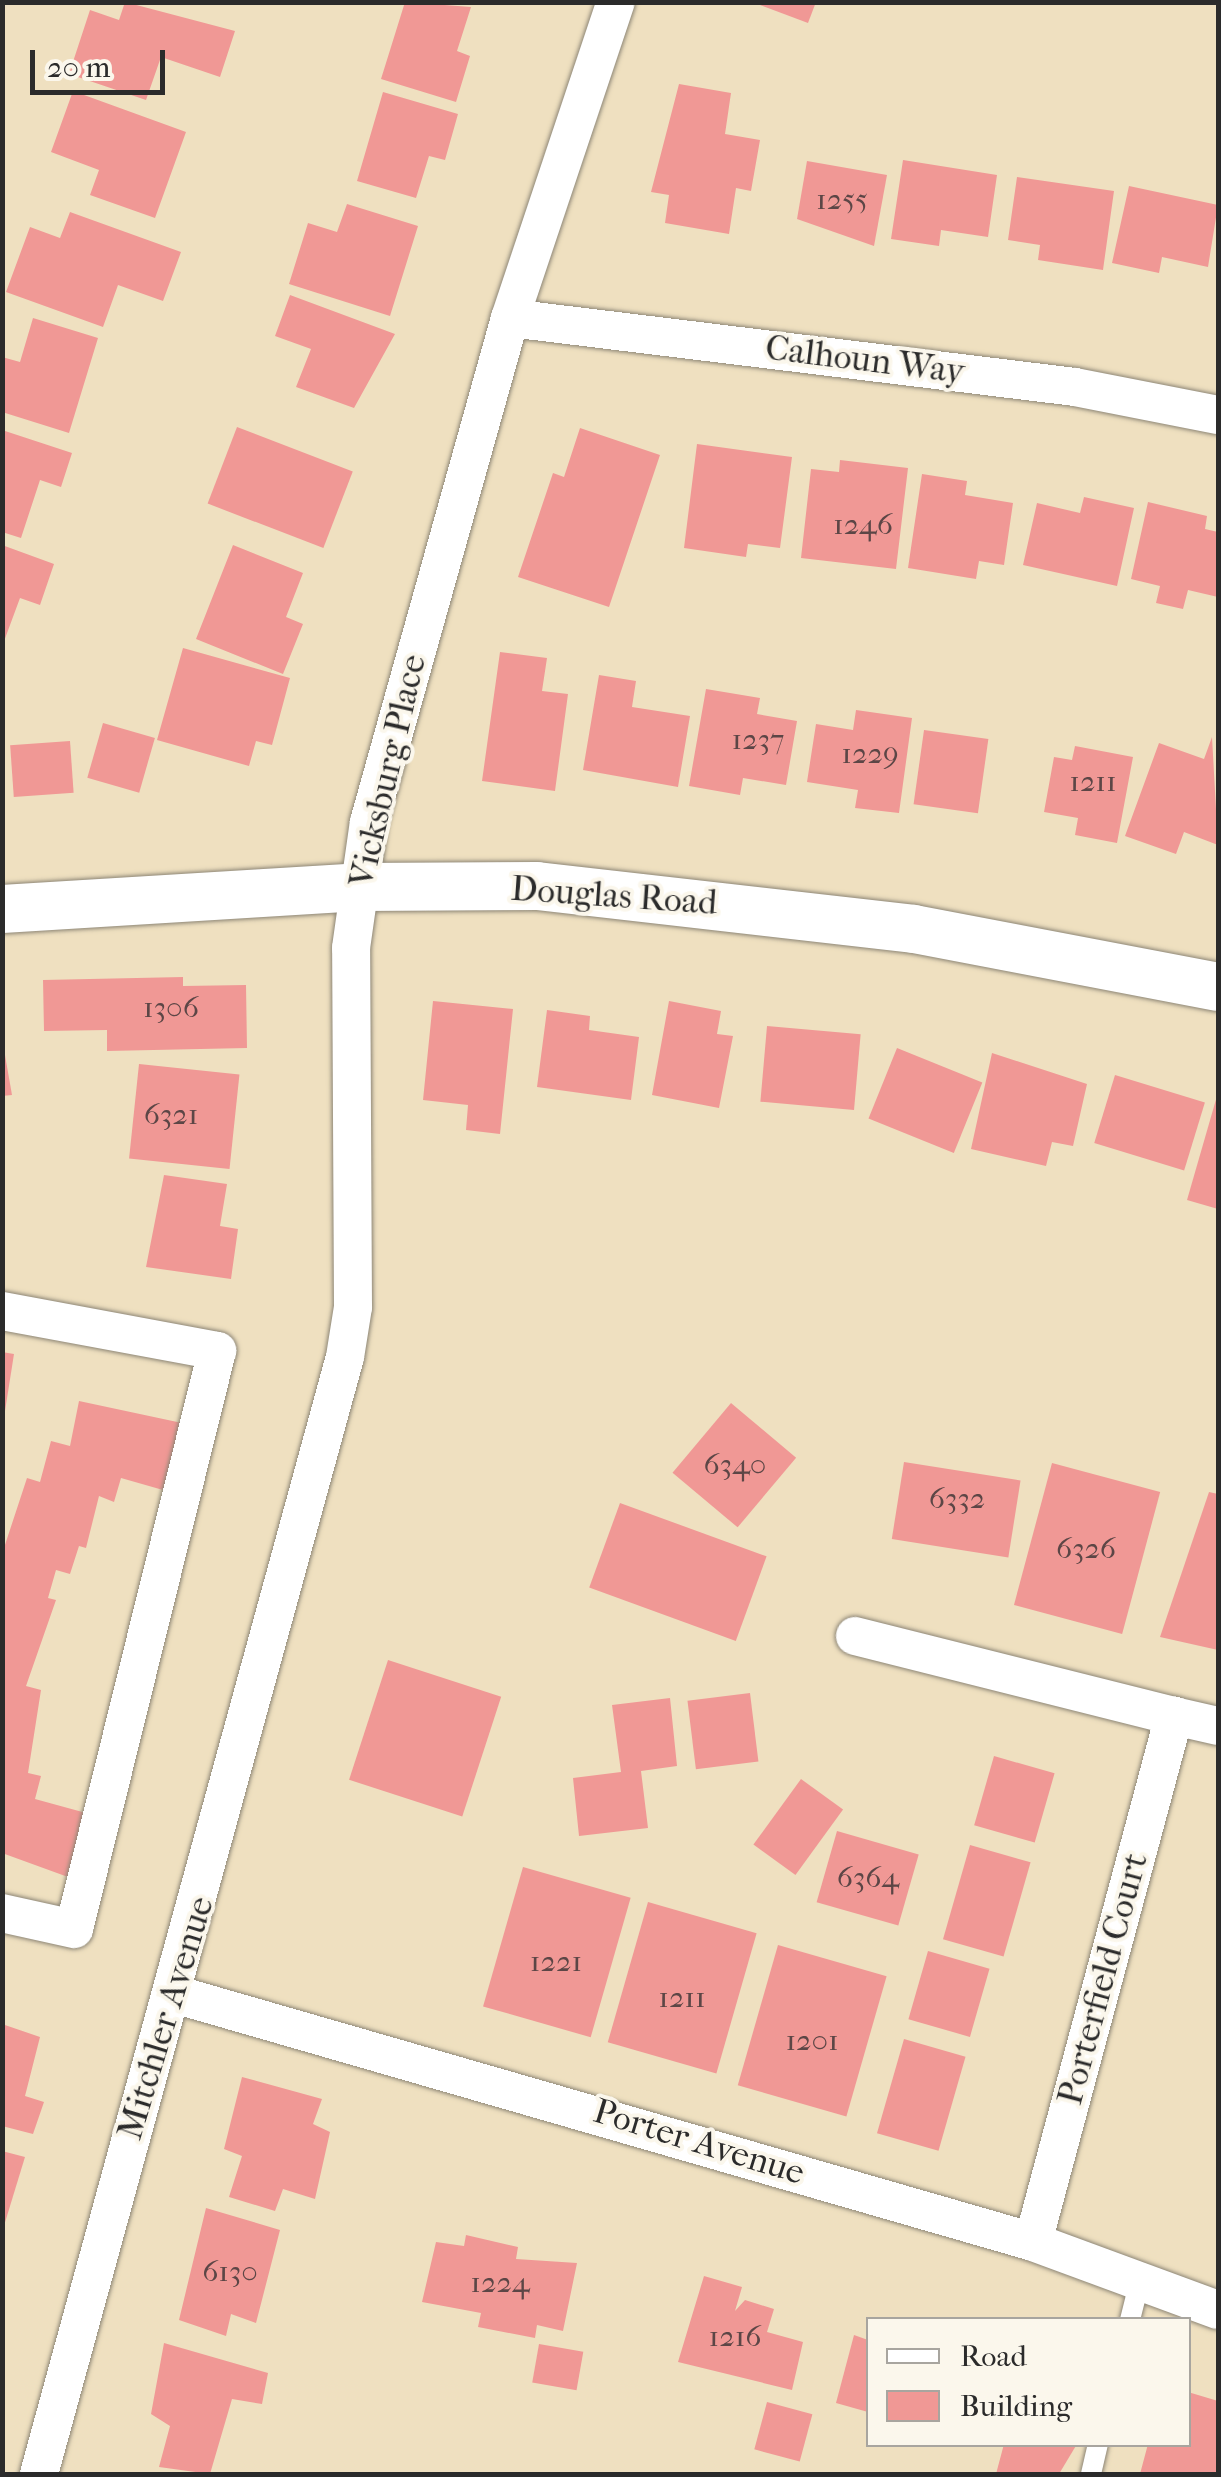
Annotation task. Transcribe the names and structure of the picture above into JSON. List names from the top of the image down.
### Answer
{
  "streets": {
    "street": [
      "Calhoun Way",
      "Vicksburg Place",
      "Douglas Road",
      "Porterfield Court",
      "Mitchler Avenue",
      "Porter Avenue"
    ]
  },
  "crossings": [
    ["Calhoun Way", "Vicksburg Place"],
    ["Vicksburg Place", "Douglas Road"],
    ["Vicksburg Place", "Mitchler Avenue"],
    ["Porterfield Court", "Porter Avenue"],
    ["Mitchler Avenue", "Porter Avenue"]
  ],
  "house_numbers": [
    "1255",
    "1246",
    "1237",
    "1229",
    "1211",
    "1306",
    "6321",
    "6340",
    "6332",
    "6326",
    "6364",
    "1221",
    "1211",
    "1201",
    "6130",
    "1224",
    "1216"
  ],
  "legend": ["Road", "Building"],
  "scale_bar": "20 m"
}
